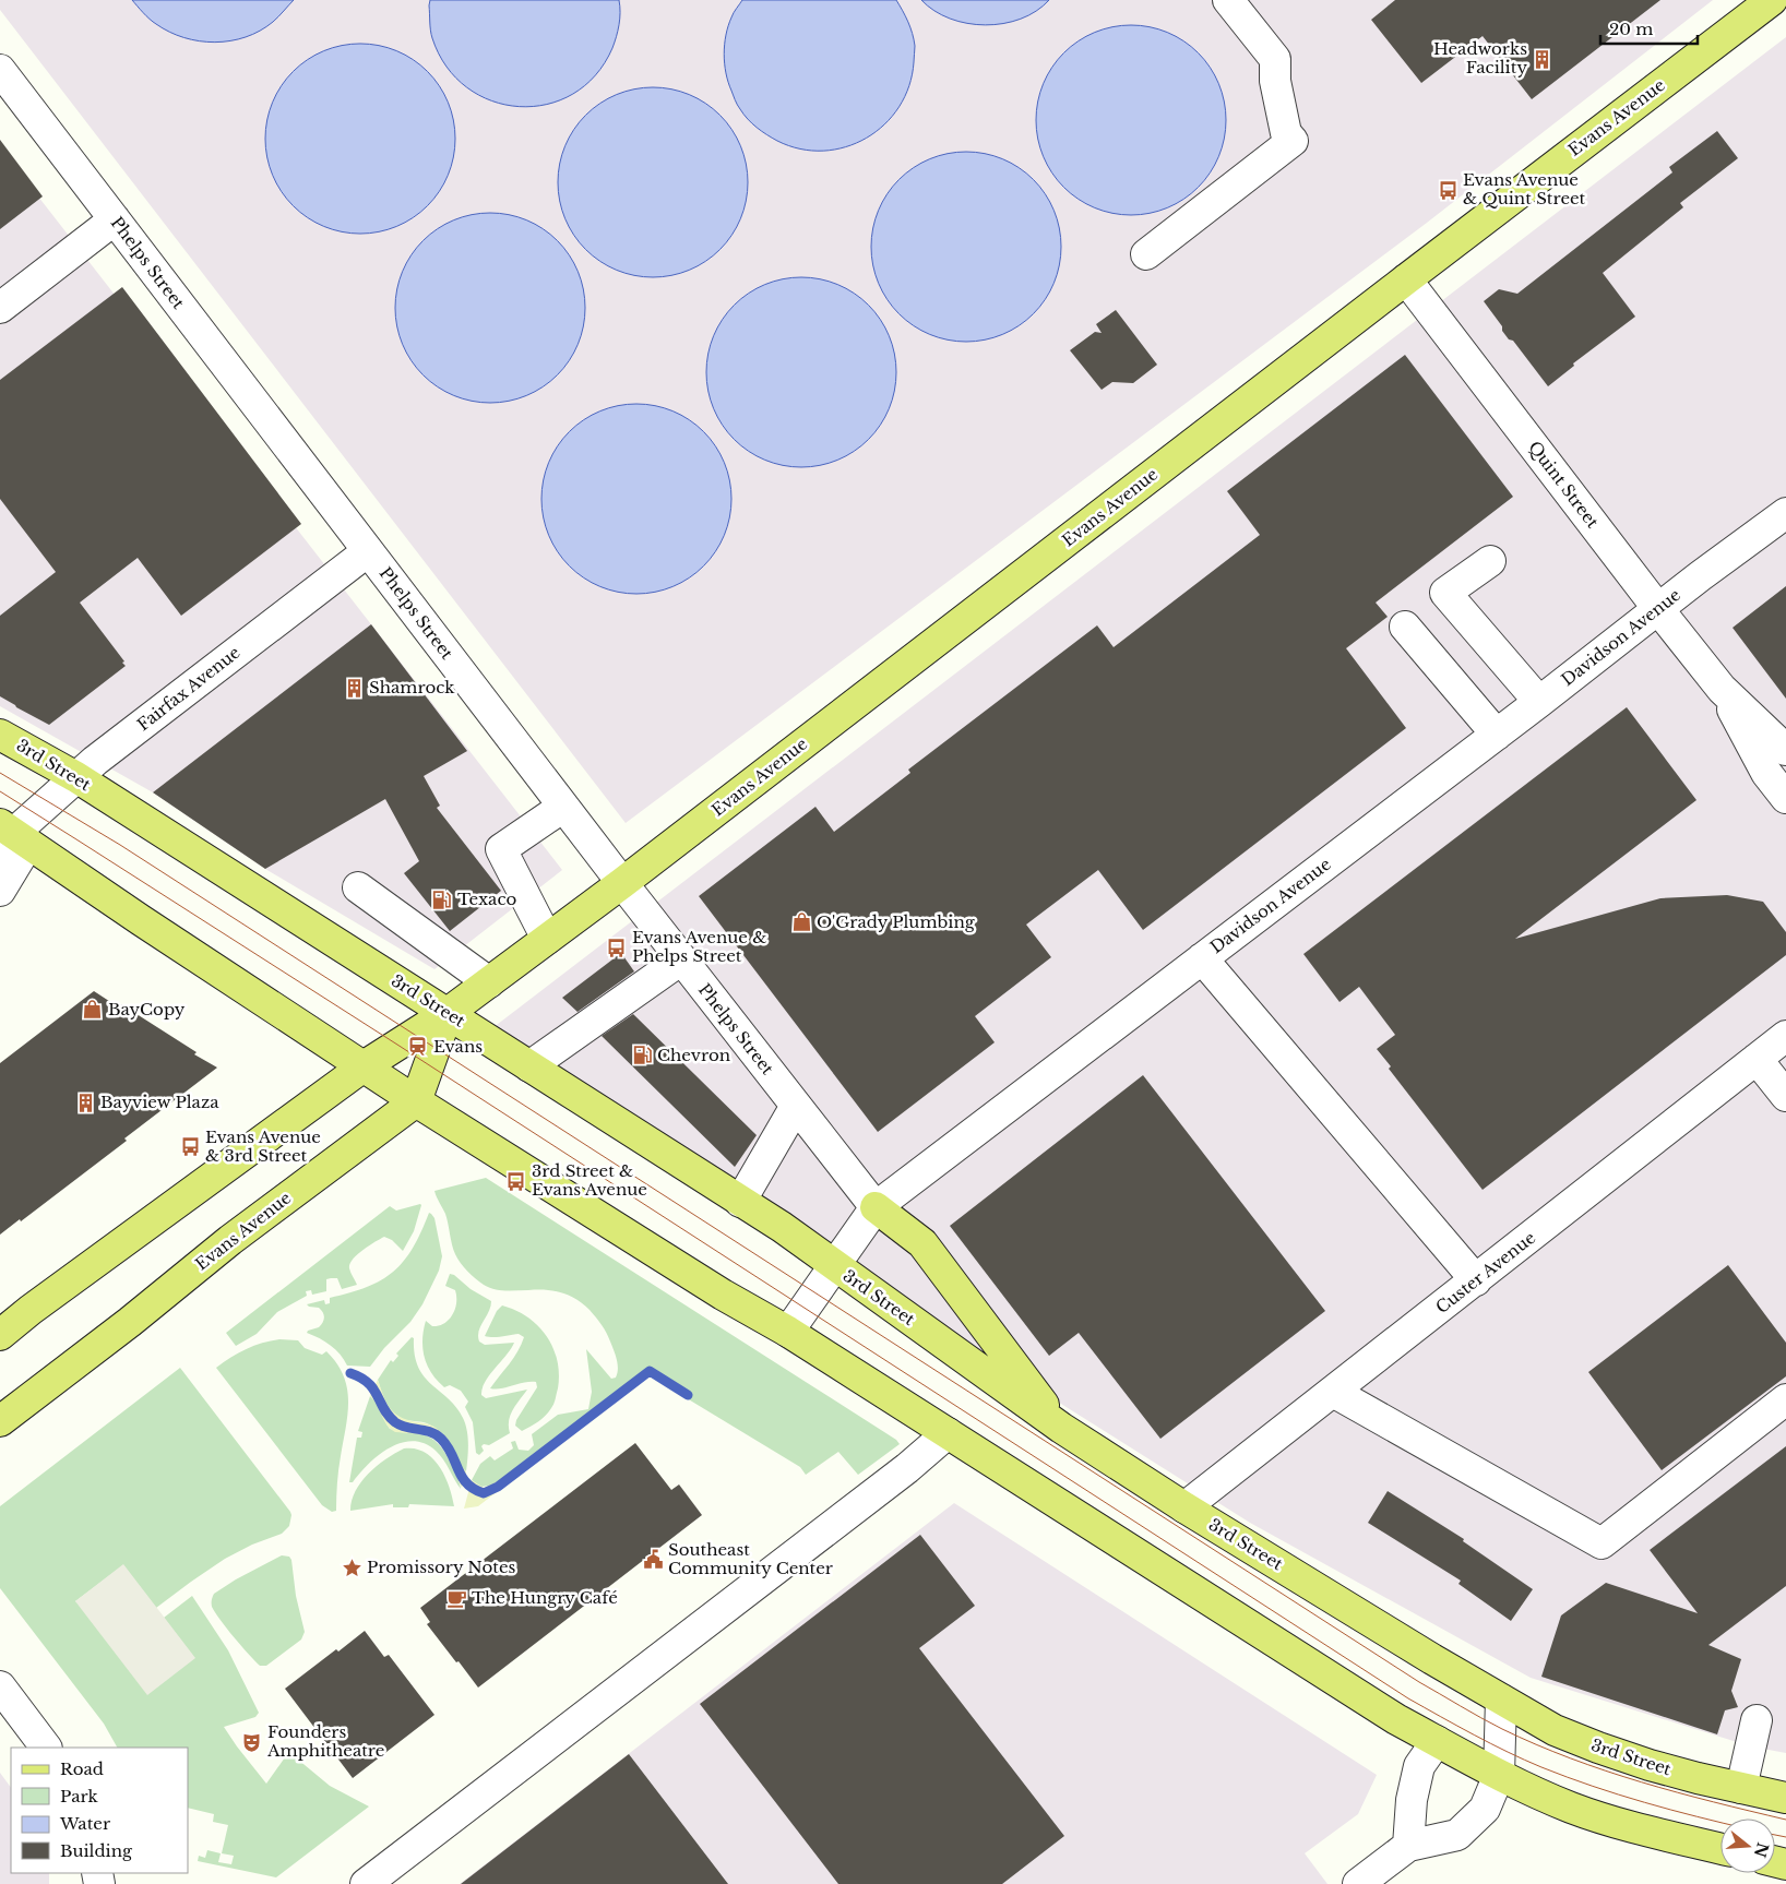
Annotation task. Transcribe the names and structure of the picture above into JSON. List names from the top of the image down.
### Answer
{
  "streets": {
    "main road": ["Evans Avenue", "3rd Street"],
    "street": [
      "Phelps Street",
      "Quint Street",
      "Davidson Avenue",
      "Fairfax Avenue",
      "Custer Avenue"
    ]
  },
  "crossings": [
    ["Evans Avenue", "Phelps Street"],
    ["Evans Avenue", "Quint Street"],
    ["Evans Avenue", "3rd Street"],
    ["Phelps Street", "Davidson Avenue"],
    ["Phelps Street", "Fairfax Avenue"],
    ["Quint Street", "Davidson Avenue"],
    ["Davidson Avenue", "3rd Street"],
    ["Fairfax Avenue", "3rd Street"],
    ["3rd Street", "Custer Avenue"]
  ],
  "places": {
    "building": ["Headworks Facility", "Shamrock", "Bayview Plaza"],
    "bus stop": [
      "Evans Avenue & Quint Street",
      "Evans Avenue & Phelps Street",
      "Evans Avenue & 3rd Street",
      "3rd Street & Evans Avenue"
    ],
    "fuel station": ["Texaco", "Chevron"],
    "shop": ["O'Grady Plumbing", "BayCopy"],
    "station": ["Evans"],
    "public building": ["Southeast Community Center"],
    "place": ["Promissory Notes"],
    "cafe": ["The Hungry Café"],
    "theatre": ["Founders Amphitheatre"]
  },
  "legend": [
    "Road",
    "Park",
    "Water",
    "Building"
  ],
  "scale_bar": "20 m",
  "north": "right"
}
